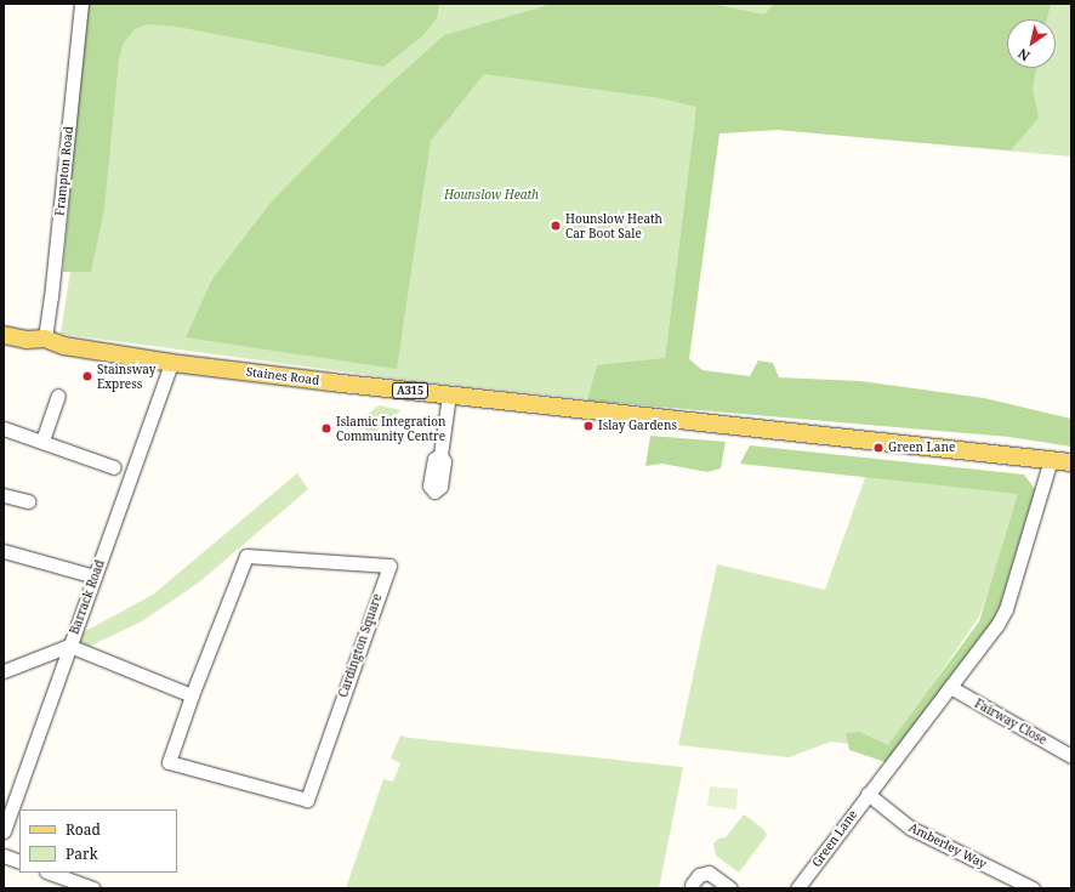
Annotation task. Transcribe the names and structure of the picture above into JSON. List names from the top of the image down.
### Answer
{
  "streets": {
    "main road": ["Staines Road", "A315"],
    "street": [
      "Frampton Road",
      "Barrack Road",
      "Cardington Square",
      "Fairway Close",
      "Green Lane",
      "Amberley Way"
    ]
  },
  "crossings": [
    ["Frampton Road", "A315"],
    ["Staines Road", "A315"],
    ["Staines Road", "Barrack Road"],
    ["A315", "Barrack Road"],
    ["A315", "Green Lane"],
    ["Fairway Close", "Green Lane"],
    ["Green Lane", "Amberley Way"]
  ],
  "parks": ["Hounslow Heath"],
  "places": [
    "Hounslow Heath Car Boot Sale",
    "Stainsway Express",
    "Islay Gardens",
    "Islamic Integration Community Centre",
    "Green Lane"
  ],
  "legend": ["Road", "Park"],
  "north": "bottom left"
}
